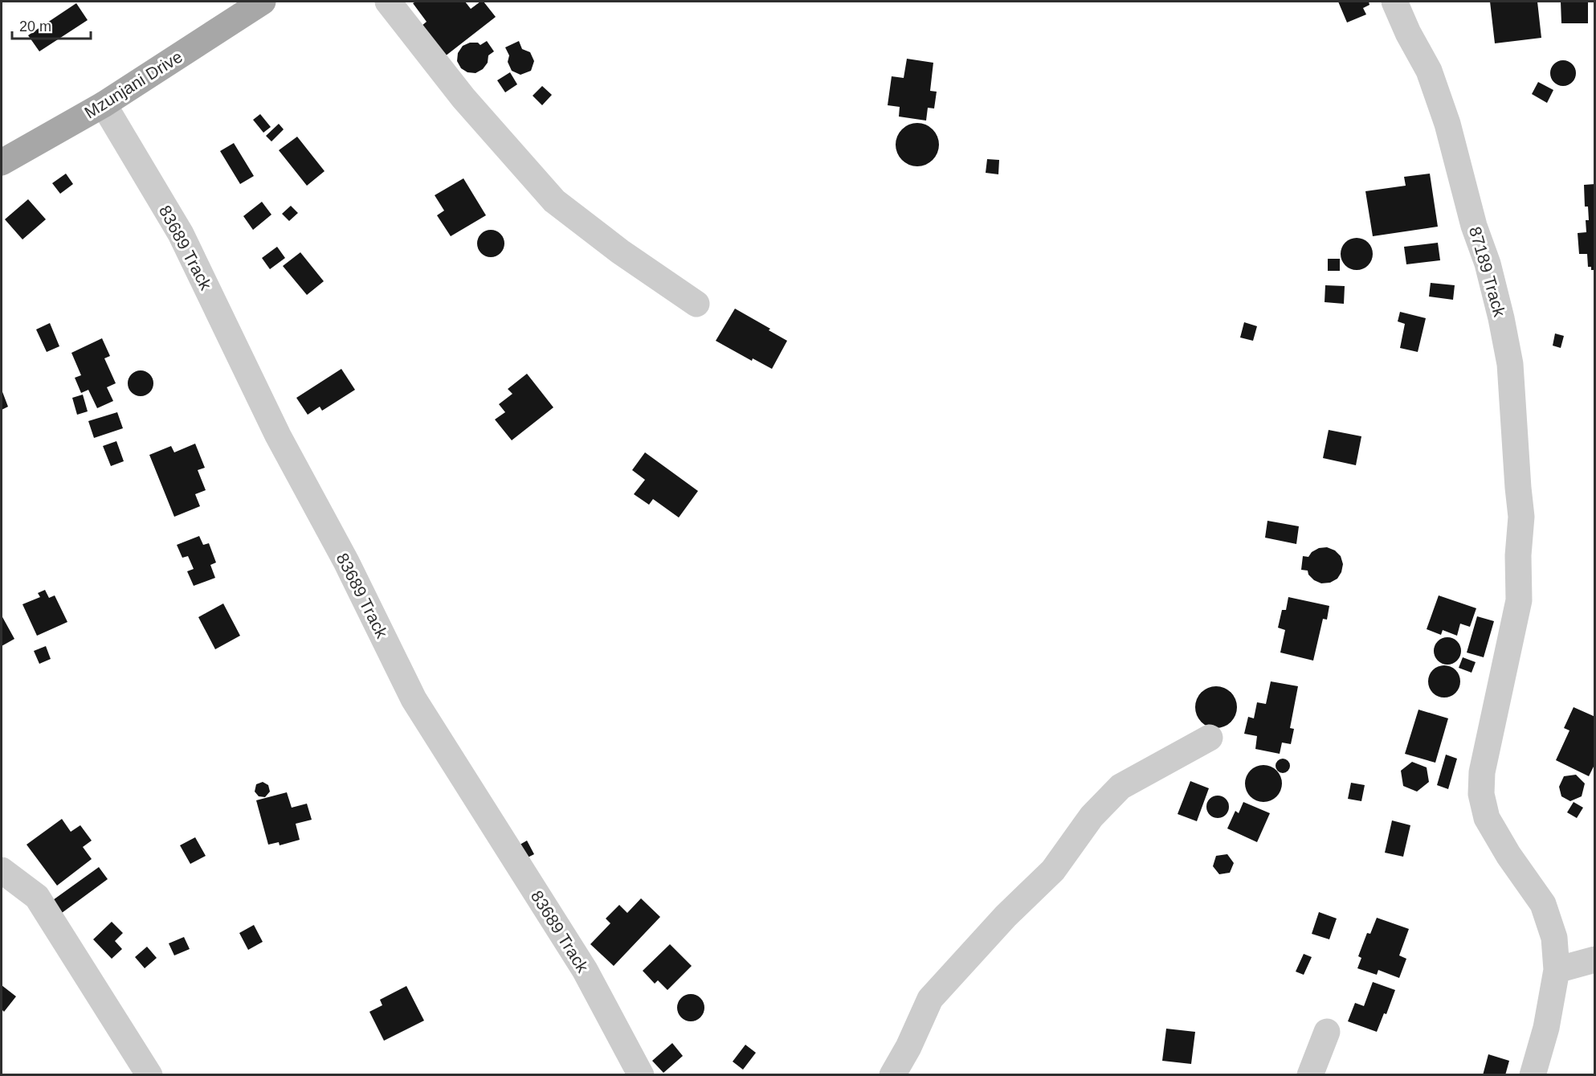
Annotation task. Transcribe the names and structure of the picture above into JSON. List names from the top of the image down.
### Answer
{
  "streets": {
    "main road": ["Mzunjani Drive"],
    "street": ["83689 Track", "87189 Track"]
  },
  "crossings": [
    ["Mzunjani Drive", "83689 Track"]
  ],
  "scale_bar": "20 m"
}
